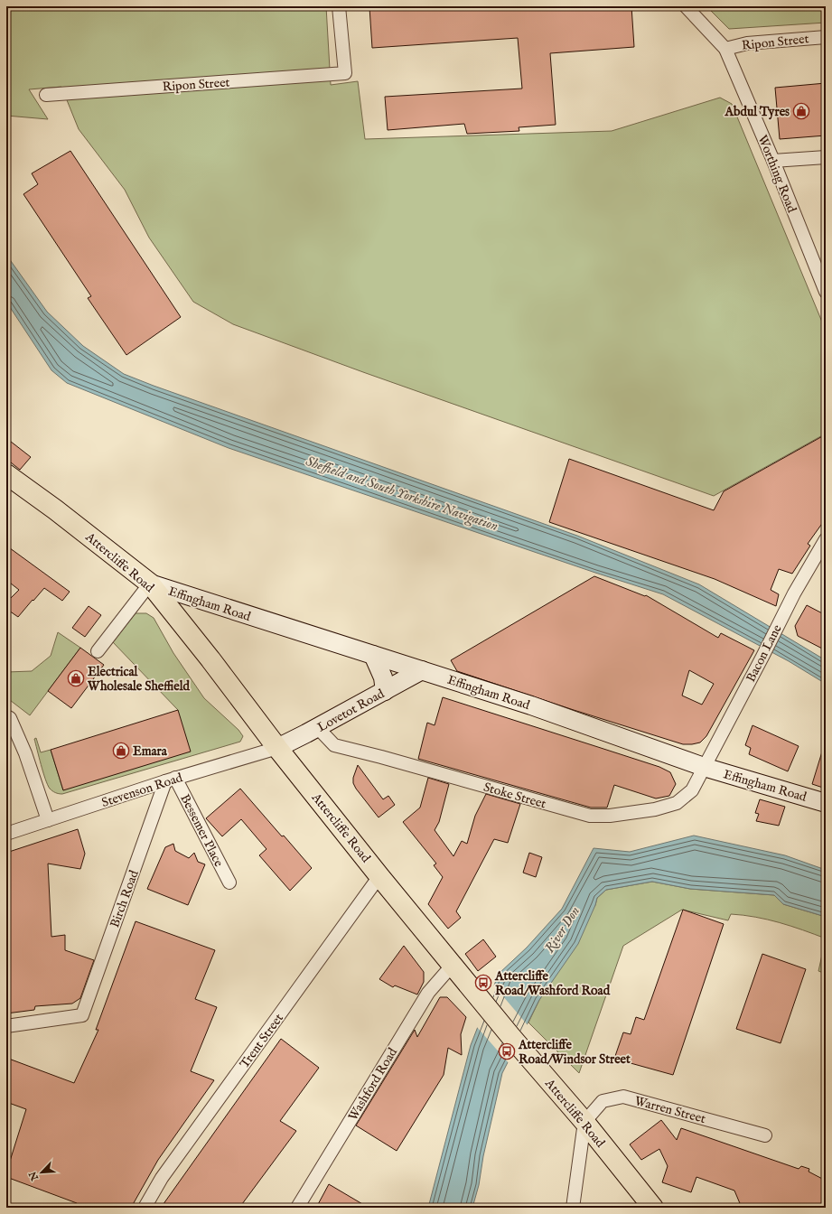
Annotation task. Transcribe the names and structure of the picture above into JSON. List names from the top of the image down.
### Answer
{
  "streets": {
    "main road": ["Attercliffe Road", "Effingham Road", "Lovetot Road"],
    "street": [
      "Ripon Street",
      "Worthing Road",
      "Bacon Lane",
      "Stevenson Road",
      "Stoke Street",
      "Bessemer Place",
      "Birch Road",
      "Trent Street",
      "Washford Road",
      "Warren Street"
    ]
  },
  "crossings": [
    ["Ripon Street", "Worthing Road"],
    ["Attercliffe Road", "Effingham Road"],
    ["Attercliffe Road", "Lovetot Road"],
    ["Attercliffe Road", "Stevenson Road"],
    ["Attercliffe Road", "Trent Street"],
    ["Attercliffe Road", "Washford Road"],
    ["Attercliffe Road", "Warren Street"],
    ["Effingham Road", "Bacon Lane"],
    ["Effingham Road", "Lovetot Road"],
    ["Effingham Road", "Stoke Street"],
    ["Bacon Lane", "Stoke Street"],
    ["Lovetot Road", "Stevenson Road"],
    ["Lovetot Road", "Stoke Street"],
    ["Stevenson Road", "Bessemer Place"],
    ["Stevenson Road", "Birch Road"],
    ["Bessemer Place", "Birch Road"]
  ],
  "water": ["Sheffield and South Yorkshire Navigation", "River Don"],
  "places": {
    "shop": ["Abdul Tyres", "Electrical Wholesale Sheffield", "Emara"],
    "bus stop": ["Attercliffe Road/Washford Road", "Attercliffe Road/Windsor Street"]
  },
  "north": "bottom left"
}
